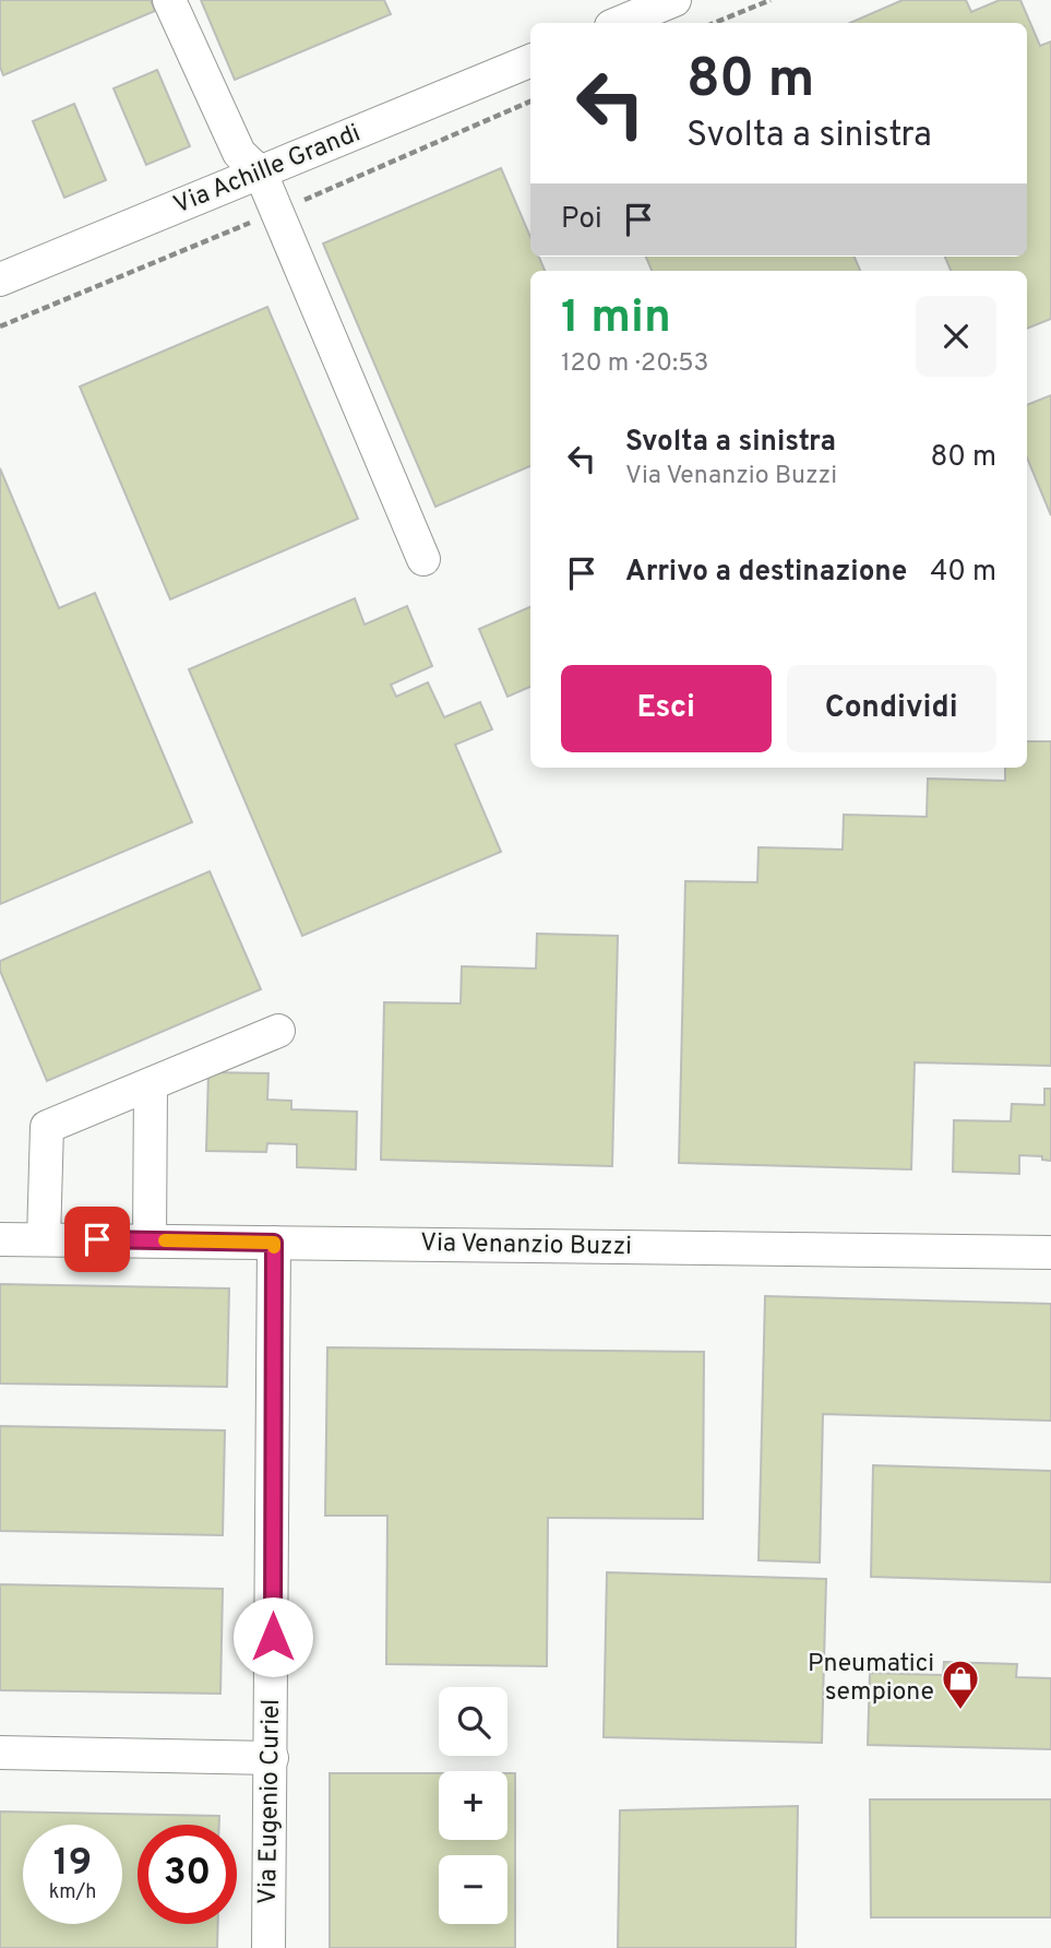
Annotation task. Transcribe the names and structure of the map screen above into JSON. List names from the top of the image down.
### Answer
{
  "streets": {
    "street": ["Via Achille Grandi", "Via Venanzio Buzzi", "Via Eugenio Curiel"]
  },
  "crossings": [
    ["Via Venanzio Buzzi", "Via Eugenio Curiel"]
  ],
  "places": {
    "shop": ["Pneumatici sempione"]
  },
  "page": {
    "turn": ["80 m", "Svolta a sinistra"],
    "then": "Poi",
    "heading": ["1 min", "120 m · 20:53"],
    "list": [
      {
        "name": "Svolta a sinistra",
        "note": "Via Venanzio Buzzi",
        "value": "80 m"
      },
      {
        "name": "Arrivo a destinazione",
        "value": "40 m"
      }
    ],
    "buttons": ["Esci", "Condividi"],
    "map_buttons": ["+", "−"],
    "speed": "19 km/h",
    "limit": "30"
  }
}
